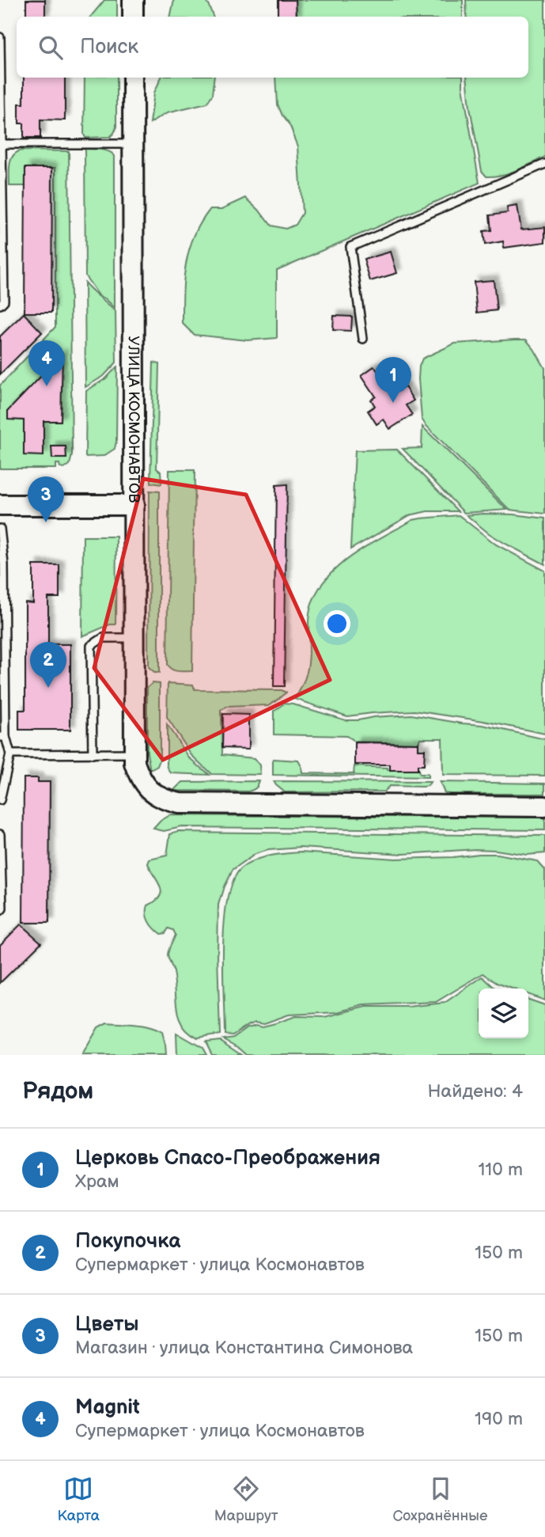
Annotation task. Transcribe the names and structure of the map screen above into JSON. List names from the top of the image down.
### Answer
{
  "streets": {
    "main road": ["УЛИЦА КОСМОНАВТОВ"]
  },
  "page": {
    "search": "Поиск",
    "pins": [
      "4",
      "1",
      "3",
      "2"
    ],
    "heading": ["Рядом", "Найдено: 4"],
    "list": [
      {
        "mark": "1",
        "name": "Церковь Спасо-Преображения",
        "note": "Храм",
        "value": "110 m"
      },
      {
        "mark": "2",
        "name": "Покупочка",
        "note": "Супермаркет · улица Космонавтов",
        "value": "150 m"
      },
      {
        "mark": "3",
        "name": "Цветы",
        "note": "Магазин · улица Константина Симонова",
        "value": "150 m"
      },
      {
        "mark": "4",
        "name": "Magnit",
        "note": "Супермаркет · улица Космонавтов",
        "value": "190 m"
      }
    ],
    "nav": ["Карта", "Маршрут", "Сохранённые"]
  }
}
